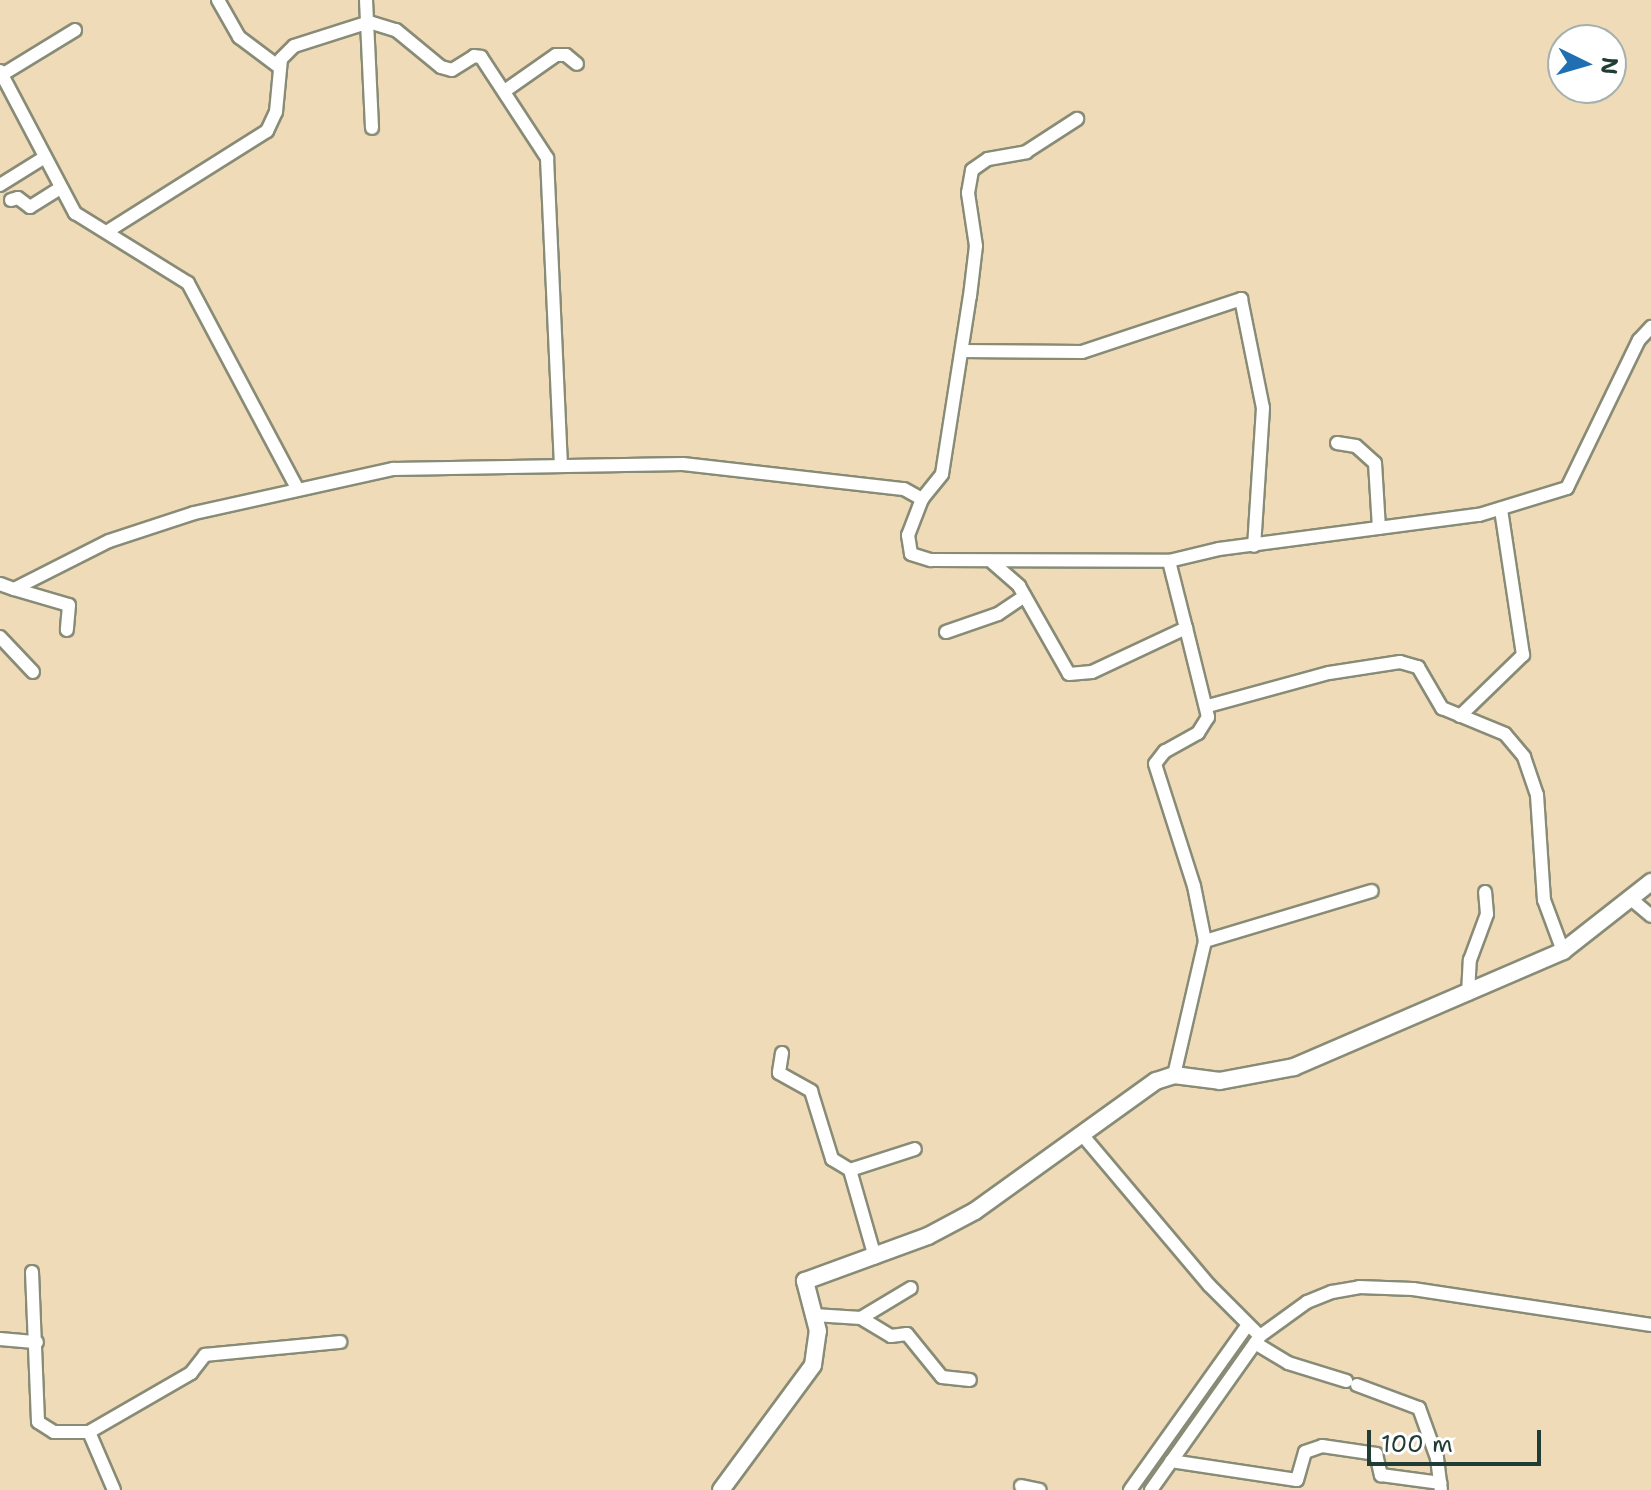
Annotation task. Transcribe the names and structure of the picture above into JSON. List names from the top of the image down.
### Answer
{
  "scale_bar": "100 m",
  "north": "right"
}
